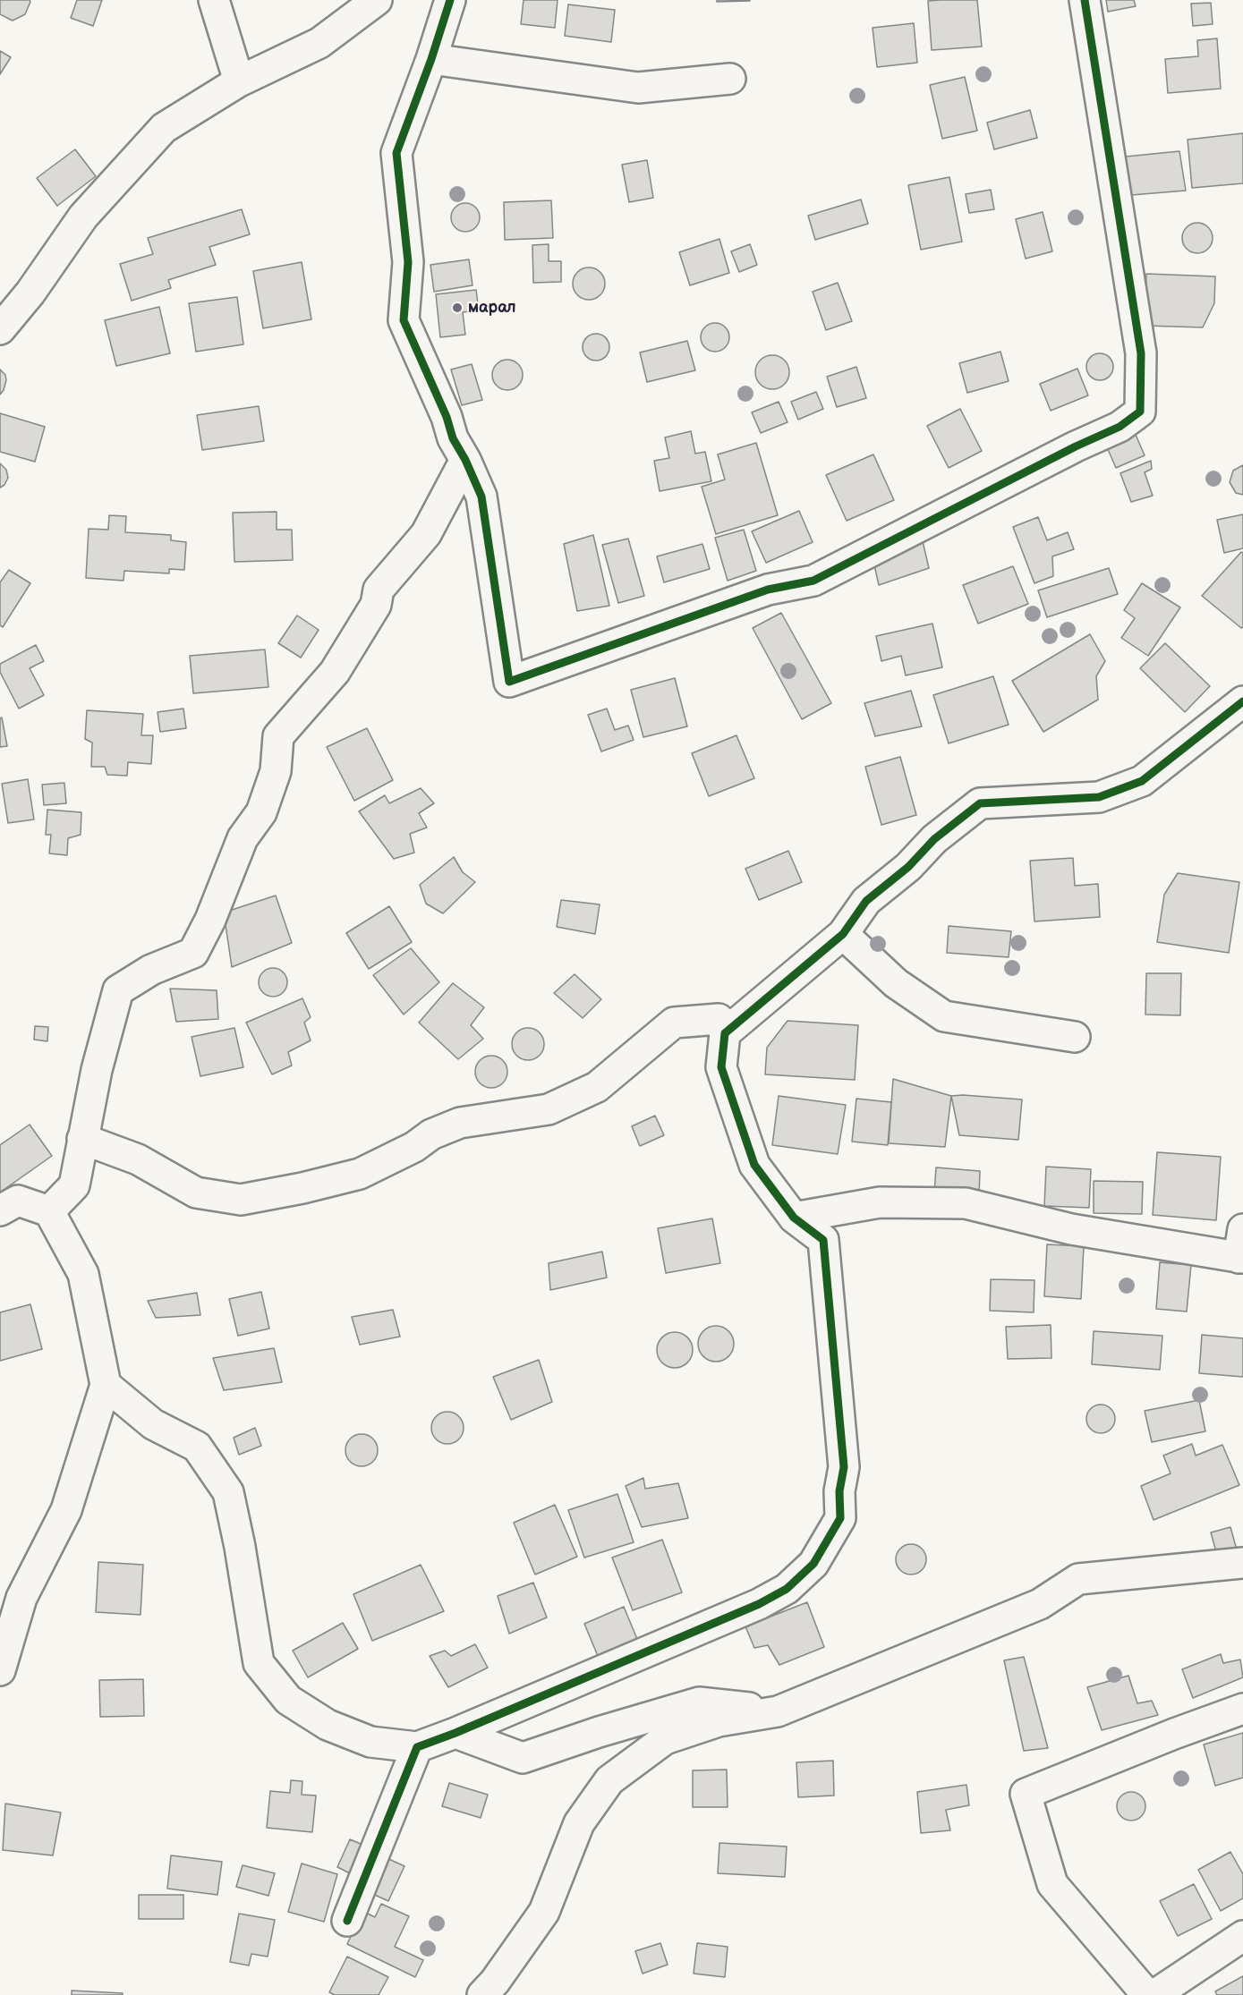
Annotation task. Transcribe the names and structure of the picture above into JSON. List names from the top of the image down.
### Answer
{
  "places": ["марал"]
}
